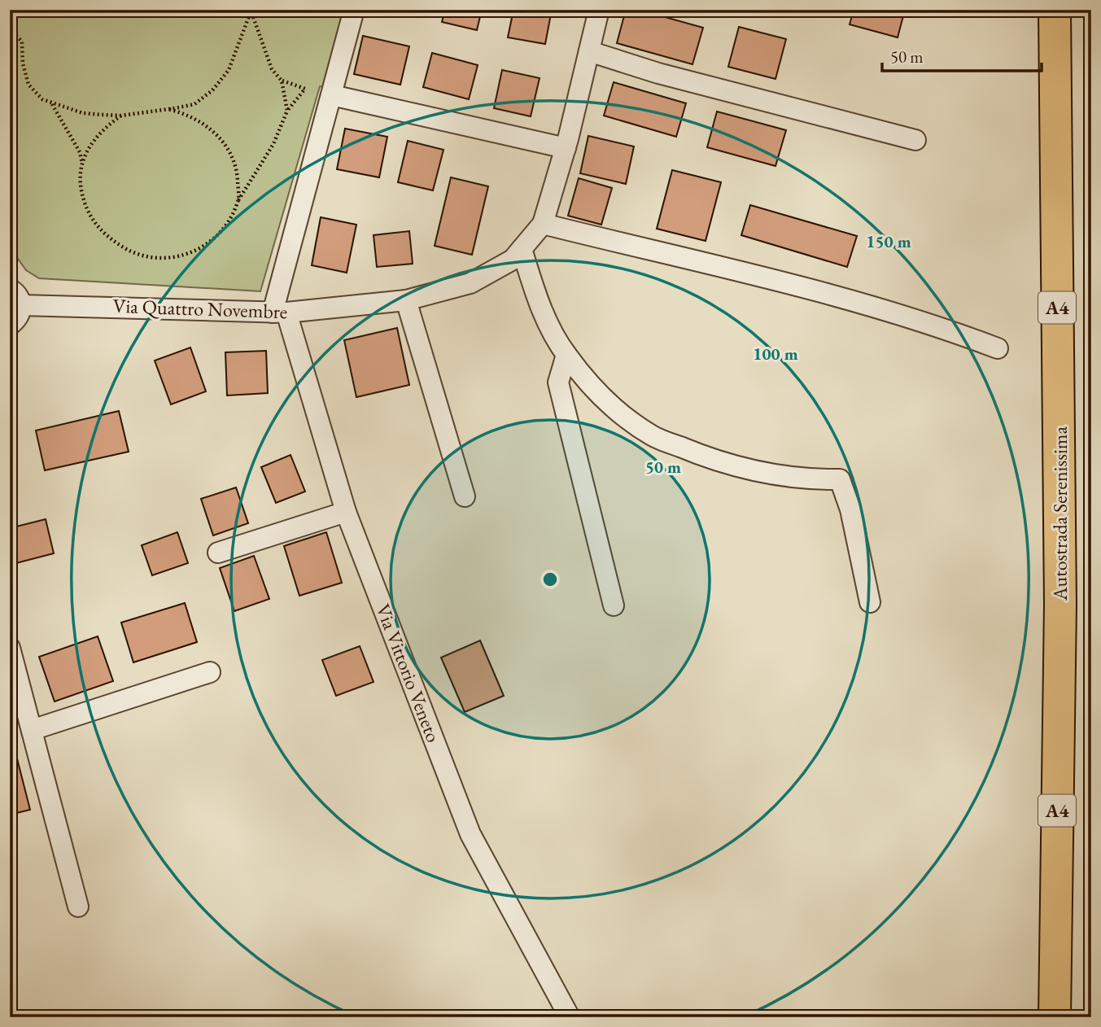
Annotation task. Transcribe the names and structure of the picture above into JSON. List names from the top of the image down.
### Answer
{
  "streets": {
    "highway": ["A4", "Autostrada Serenissima"],
    "street": ["Via Quattro Novembre", "Via Vittorio Veneto"]
  },
  "crossings": [
    ["Via Quattro Novembre", "Via Vittorio Veneto"]
  ],
  "scale_bar": "50 m",
  "rings": ["150 m", "100 m", "50 m"]
}
